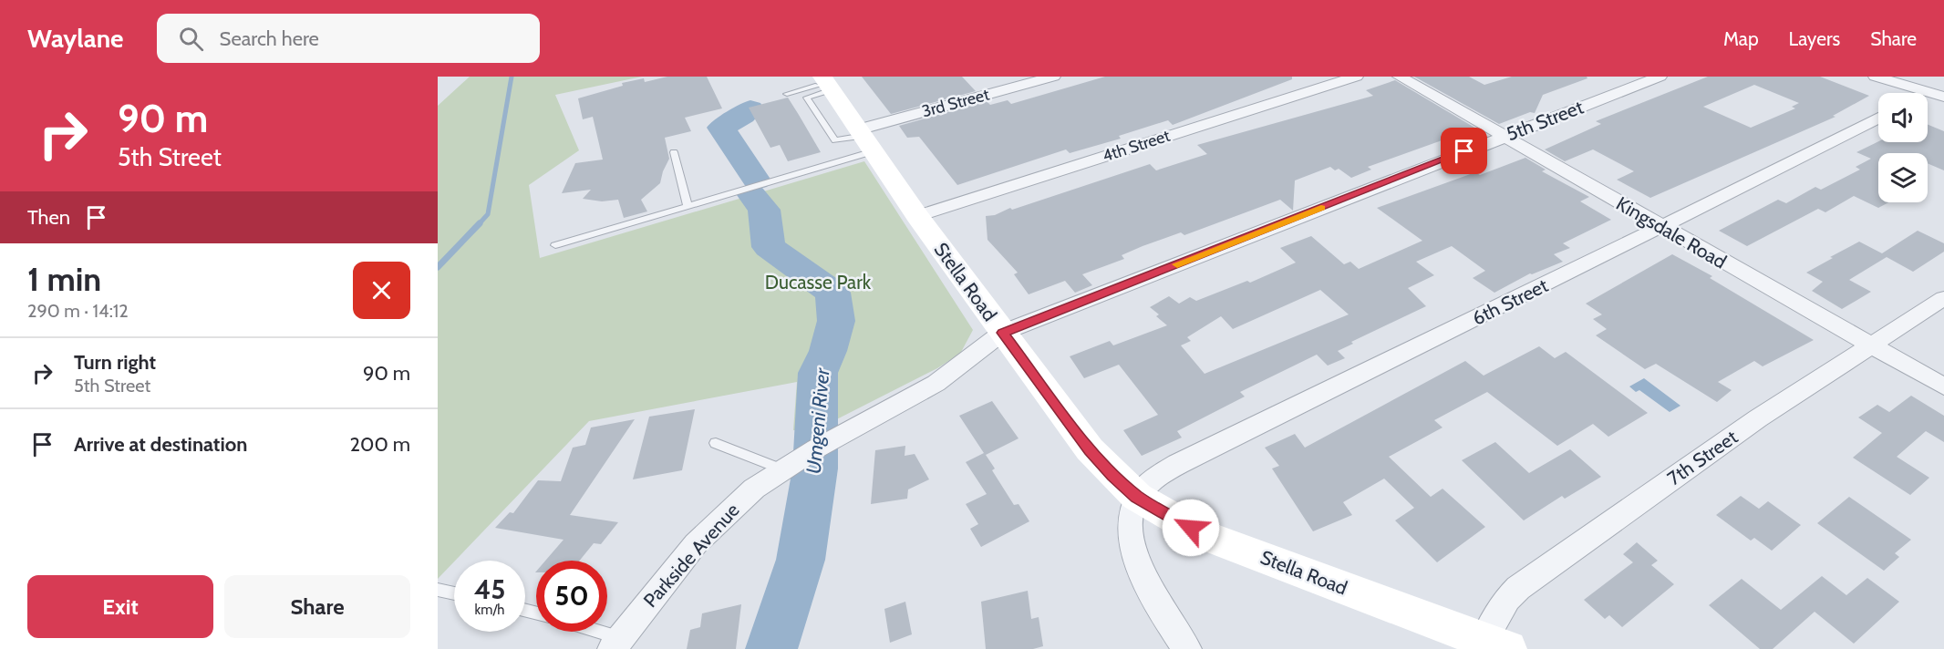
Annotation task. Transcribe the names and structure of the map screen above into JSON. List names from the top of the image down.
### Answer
{
  "streets": {
    "main road": ["Stella Road"],
    "street": [
      "3rd Street",
      "5th Street",
      "4th Street",
      "Kingsdale Road",
      "6th Street",
      "7th Street",
      "Parkside Avenue"
    ]
  },
  "crossings": [
    ["3rd Street", "Stella Road"],
    ["5th Street", "Kingsdale Road"],
    ["5th Street", "Stella Road"],
    ["5th Street", "Parkside Avenue"],
    ["4th Street", "Stella Road"],
    ["Kingsdale Road", "6th Street"],
    ["Kingsdale Road", "7th Street"],
    ["Stella Road", "6th Street"],
    ["Stella Road", "7th Street"],
    ["Stella Road", "Parkside Avenue"]
  ],
  "water": ["Umgeni River"],
  "parks": ["Ducasse Park"],
  "page": {
    "header": "Waylane",
    "search": "Search here",
    "nav": ["Map", "Layers", "Share"],
    "turn": ["90 m", "5th Street"],
    "then": "Then",
    "heading": ["1 min", "290 m · 14:12"],
    "list": [
      {
        "name": "Turn right",
        "note": "5th Street",
        "value": "90 m"
      },
      {
        "name": "Arrive at destination",
        "value": "200 m"
      }
    ],
    "speed": "45 km/h",
    "limit": "50",
    "buttons": ["Exit", "Share"]
  }
}
